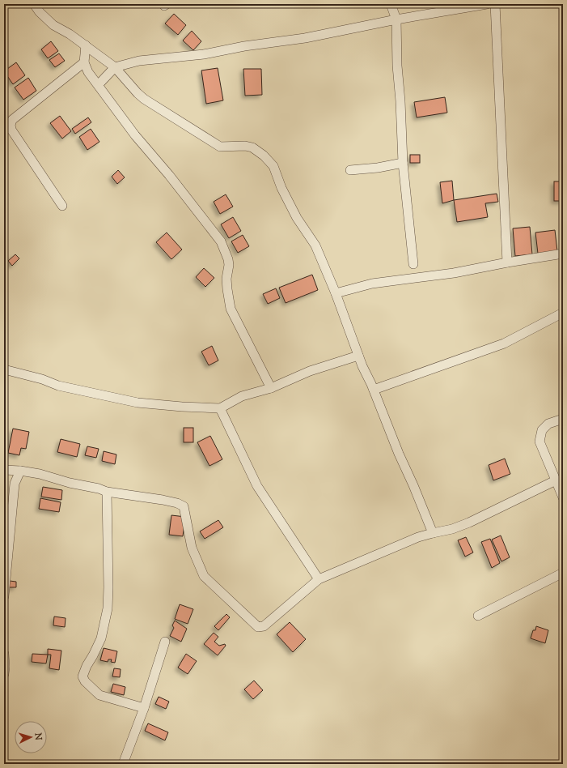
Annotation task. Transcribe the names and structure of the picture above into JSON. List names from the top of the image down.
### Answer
{
  "north": "right"
}
